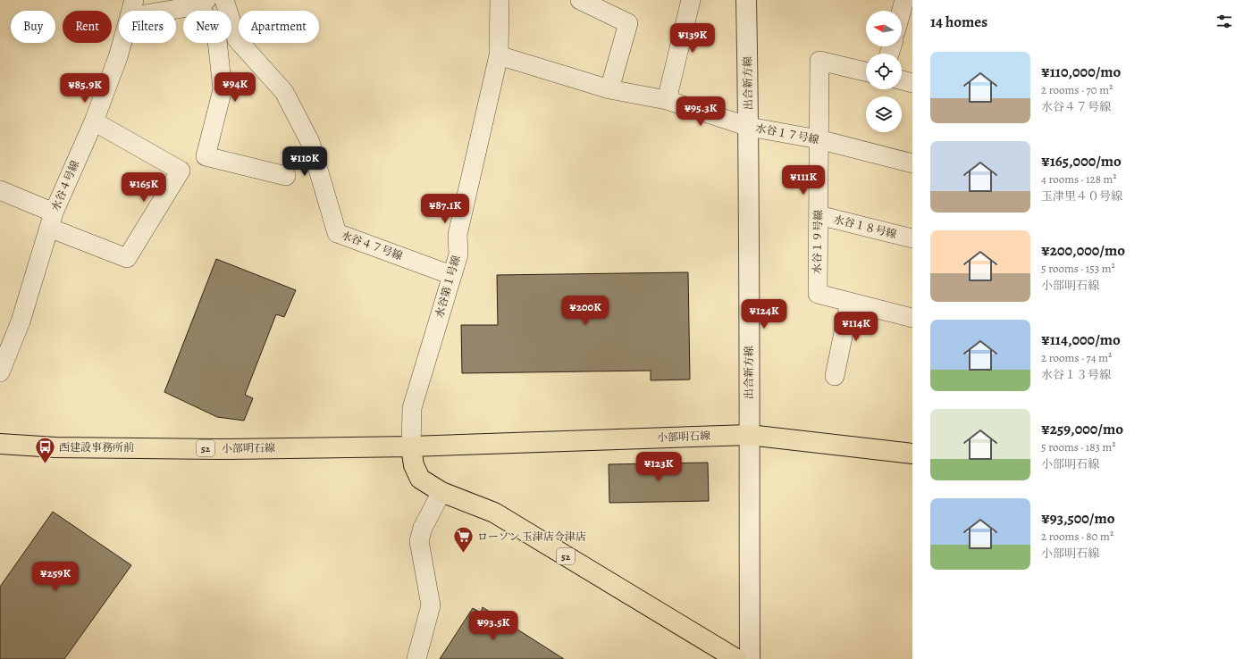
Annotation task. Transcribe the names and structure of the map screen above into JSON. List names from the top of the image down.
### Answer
{
  "streets": {
    "main road": ["小部明石線", "52"],
    "street": [
      "出合新方線",
      "水谷１７号線",
      "水谷４号線",
      "水谷１８号線",
      "水谷１９号線",
      "水谷４７号線",
      "水谷第１号線"
    ]
  },
  "crossings": [
    ["出合新方線", "水谷１７号線"],
    ["出合新方線", "小部明石線"],
    ["水谷１７号線", "水谷１９号線"],
    ["水谷１７号線", "水谷第１号線"],
    ["水谷１８号線", "水谷１９号線"],
    ["水谷４７号線", "水谷第１号線"],
    ["水谷第１号線", "小部明石線"],
    ["水谷第１号線", "52"],
    ["小部明石線", "52"]
  ],
  "places": {
    "bus stop": ["西建設事務所前"],
    "supermarket": ["ローソン 玉津店今津店"]
  },
  "north": "left",
  "page": {
    "heading": "14 homes",
    "chip": [
      "Buy",
      "Rent",
      "Filters",
      "New",
      "Apartment"
    ],
    "price": [
      "¥139K",
      "¥94K",
      "¥85.9K",
      "¥95.3K",
      "¥110K",
      "¥111K",
      "¥165K",
      "¥87.1K",
      "¥200K",
      "¥124K",
      "¥114K",
      "¥123K",
      "¥259K",
      "¥93.5K"
    ],
    "list": [
      {
        "name": "¥110,000/mo",
        "note": "2 rooms · 70 m² · 水谷４７号線"
      },
      {
        "name": "¥165,000/mo",
        "note": "4 rooms · 128 m² · 玉津里４０号線"
      },
      {
        "name": "¥200,000/mo",
        "note": "5 rooms · 153 m² · 小部明石線"
      },
      {
        "name": "¥114,000/mo",
        "note": "2 rooms · 74 m² · 水谷１３号線"
      },
      {
        "name": "¥259,000/mo",
        "note": "5 rooms · 183 m² · 小部明石線"
      },
      {
        "name": "¥93,500/mo",
        "note": "2 rooms · 80 m² · 小部明石線"
      }
    ]
  }
}
